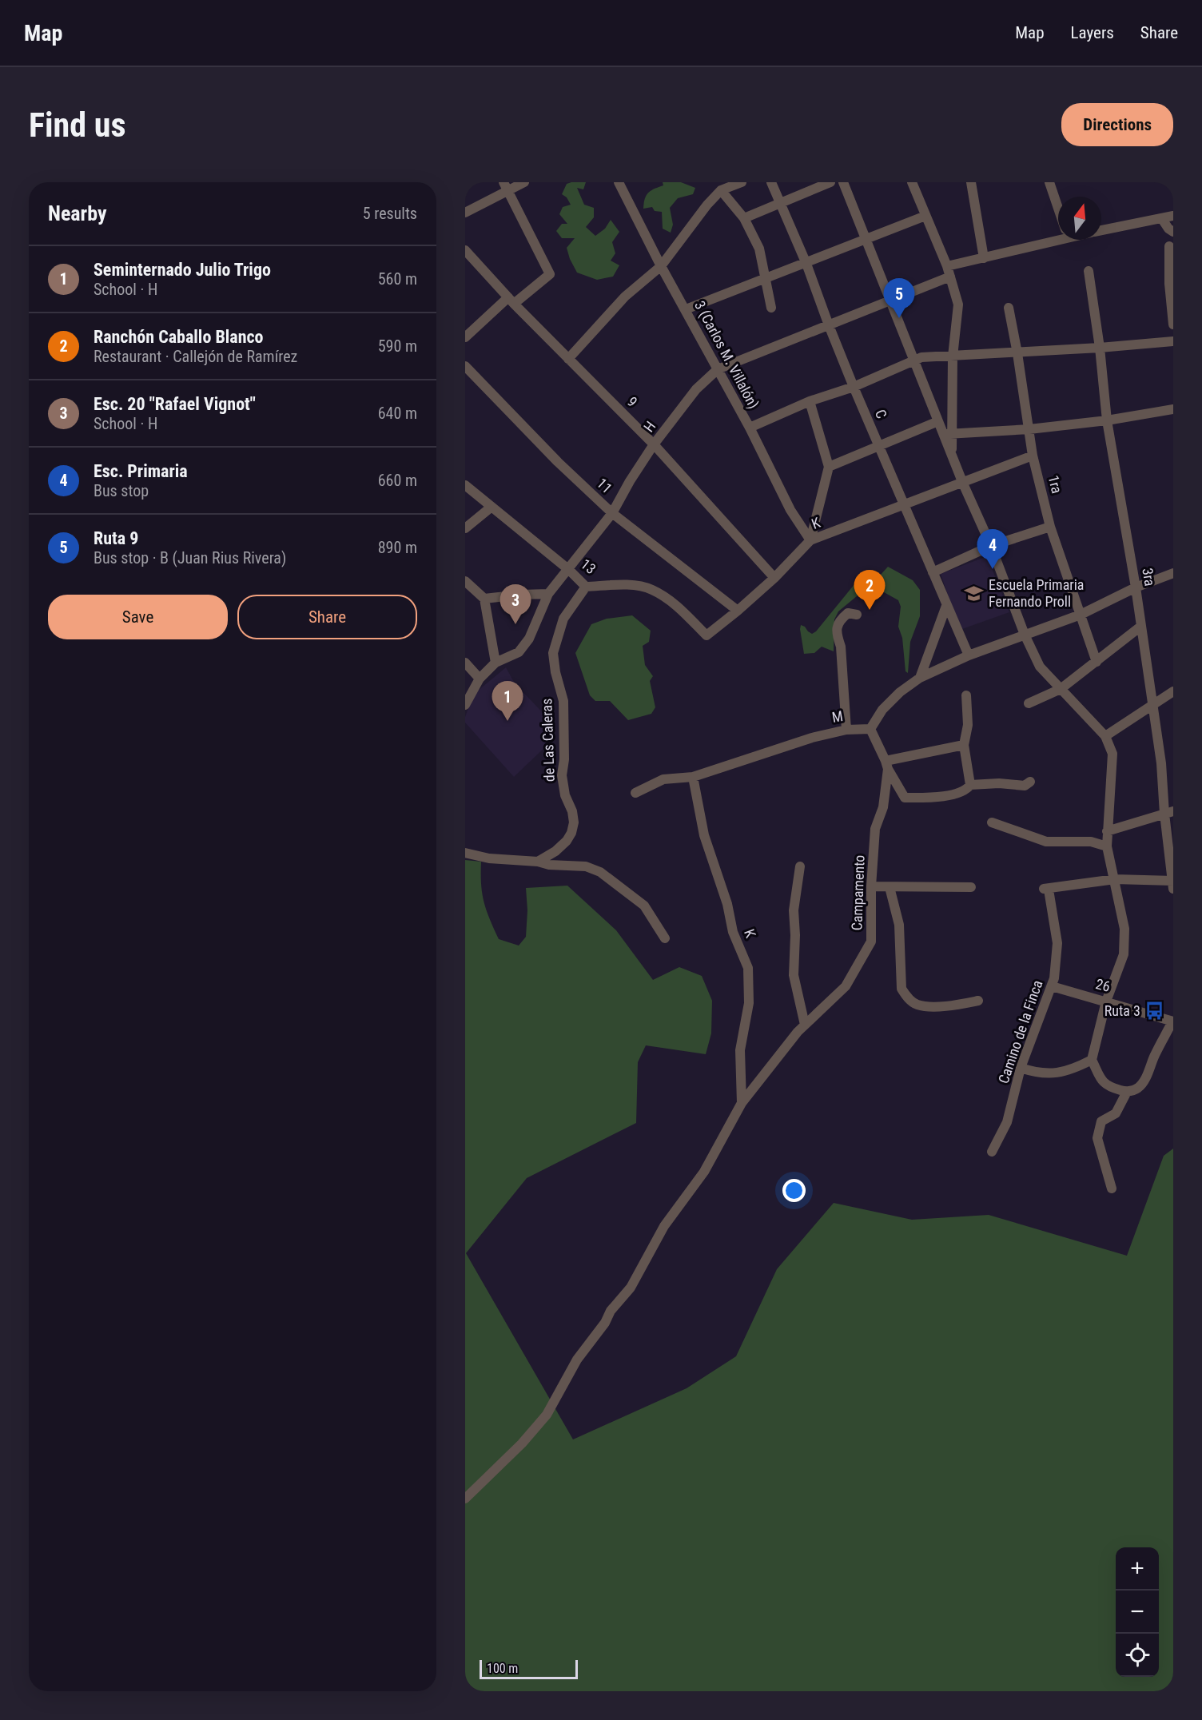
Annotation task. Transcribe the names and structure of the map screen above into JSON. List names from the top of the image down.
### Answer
{
  "streets": {
    "street": [
      "3 (Carlos M. Villalón)",
      "9",
      "C",
      "H",
      "1ra",
      "11",
      "K",
      "13",
      "3ra",
      "M",
      "de Las Caleras",
      "Campamento",
      "26",
      "Camino de la Finca"
    ]
  },
  "crossings": [
    ["3 (Carlos M. Villalón)", "H"],
    ["3 (Carlos M. Villalón)", "K"],
    ["9", "H"],
    ["9", "K"],
    ["C", "H"],
    ["C", "K"],
    ["H", "11"],
    ["H", "13"],
    ["1ra", "K"],
    ["11", "K"],
    ["K", "13"],
    ["K", "M"],
    ["K", "Campamento"],
    ["13", "de Las Caleras"],
    ["26", "Camino de la Finca"]
  ],
  "places": {
    "school or university": ["Escuela Primaria Fernando Proll"],
    "bus stop": ["Ruta 3"]
  },
  "scale_bar": "100 m",
  "north": "top",
  "page": {
    "header": "Map",
    "nav": ["Map", "Layers", "Share"],
    "buttons": [
      "Directions",
      ["Save", "Share"]
    ],
    "title": "Find us",
    "heading": ["Nearby", "5 results"],
    "list": [
      {
        "mark": "1",
        "name": "Seminternado Julio Trigo",
        "note": "School · H",
        "value": "560 m"
      },
      {
        "mark": "2",
        "name": "Ranchón Caballo Blanco",
        "note": "Restaurant · Callejón de Ramírez",
        "value": "590 m"
      },
      {
        "mark": "3",
        "name": "Esc. 20 \"Rafael Vignot\"",
        "note": "School · H",
        "value": "640 m"
      },
      {
        "mark": "4",
        "name": "Esc. Primaria",
        "note": "Bus stop",
        "value": "660 m"
      },
      {
        "mark": "5",
        "name": "Ruta 9",
        "note": "Bus stop · B (Juan Rius Rivera)",
        "value": "890 m"
      }
    ],
    "pins": [
      "5",
      "4",
      "2",
      "3",
      "1"
    ],
    "map_buttons": ["+", "−"],
    "scale": "100 m"
  }
}
